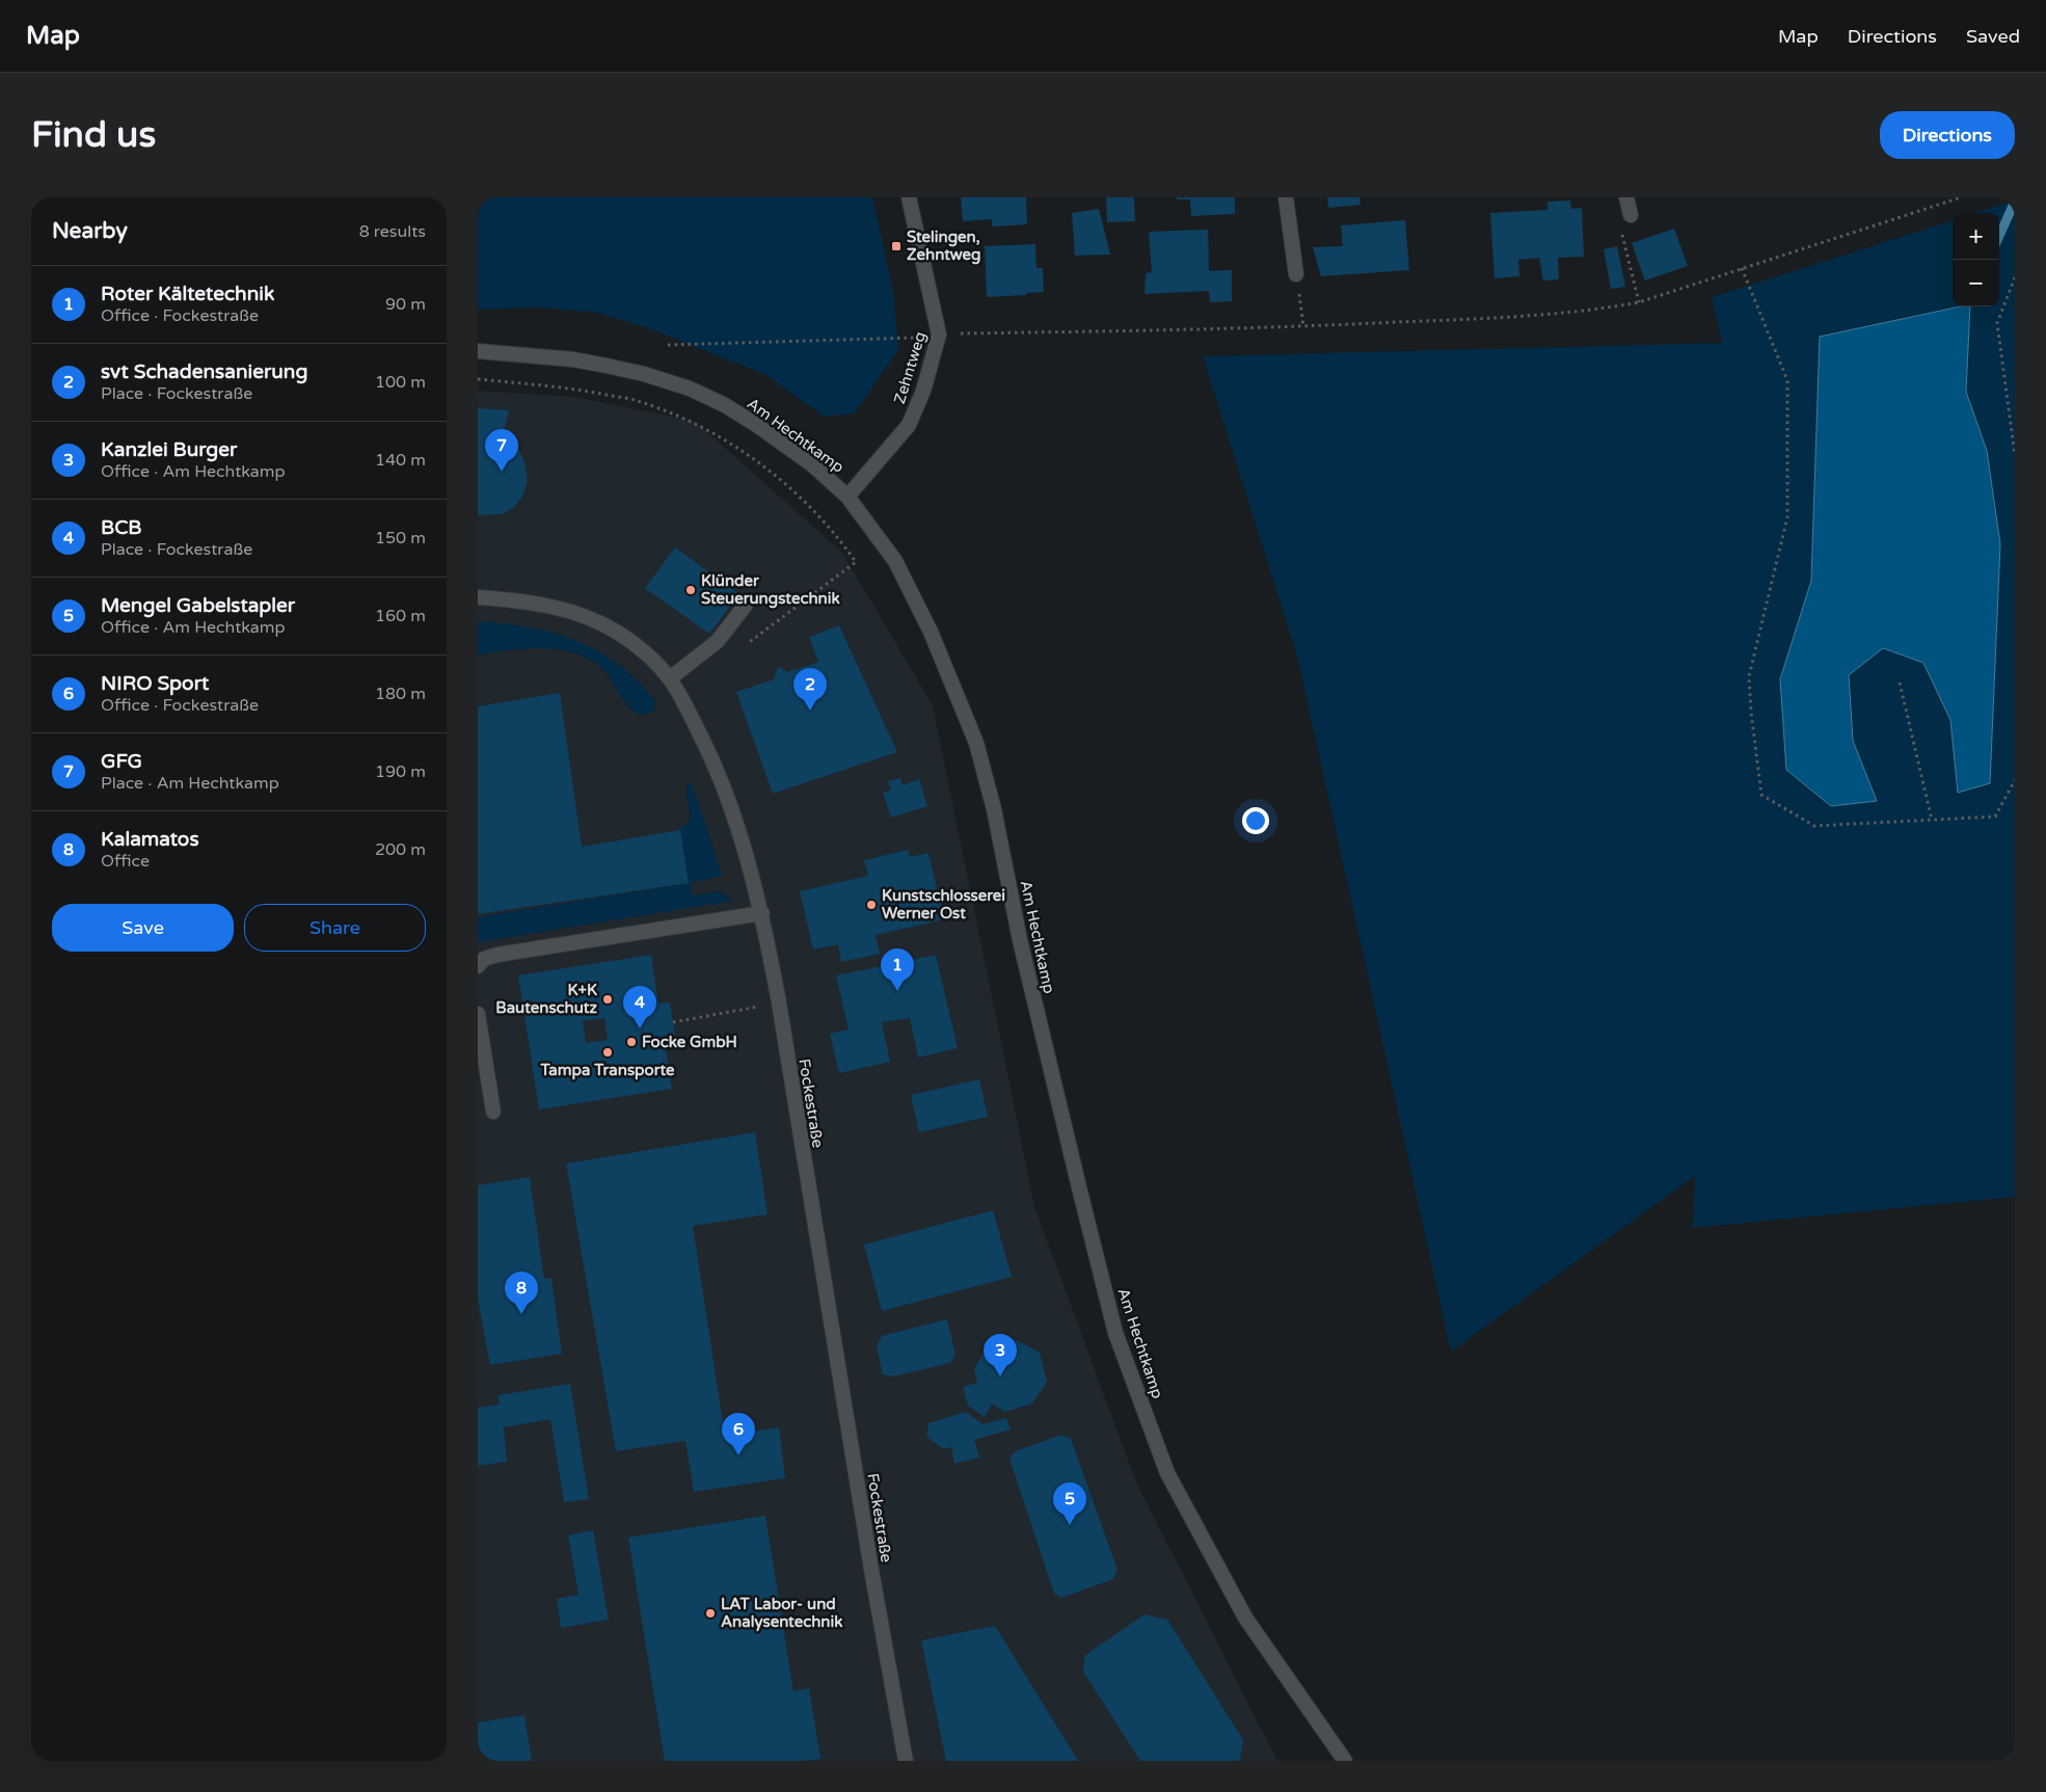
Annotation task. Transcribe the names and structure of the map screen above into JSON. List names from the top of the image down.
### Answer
{
  "streets": {
    "street": ["Zehntweg", "Am Hechtkamp", "Fockestraße"]
  },
  "crossings": [
    ["Zehntweg", "Am Hechtkamp"]
  ],
  "places": {
    "transit": ["Stelingen, Zehntweg"],
    "other": [
      "Klünder Steuerungstechnik",
      "Kunstschlosserei Werner Ost",
      "K+K Bautenschutz",
      "Focke GmbH",
      "Tampa Transporte",
      "LAT Labor- und Analysentechnik"
    ]
  },
  "page": {
    "header": "Map",
    "nav": ["Map", "Directions", "Saved"],
    "buttons": [
      "Directions",
      ["Save", "Share"]
    ],
    "title": "Find us",
    "heading": ["Nearby", "8 results"],
    "map_buttons": ["+", "−"],
    "list": [
      {
        "mark": "1",
        "name": "Roter Kältetechnik",
        "note": "Office · Fockestraße",
        "value": "90 m"
      },
      {
        "mark": "2",
        "name": "svt Schadensanierung",
        "note": "Place · Fockestraße",
        "value": "100 m"
      },
      {
        "mark": "3",
        "name": "Kanzlei Burger",
        "note": "Office · Am Hechtkamp",
        "value": "140 m"
      },
      {
        "mark": "4",
        "name": "BCB",
        "note": "Place · Fockestraße",
        "value": "150 m"
      },
      {
        "mark": "5",
        "name": "Mengel Gabelstapler",
        "note": "Office · Am Hechtkamp",
        "value": "160 m"
      },
      {
        "mark": "6",
        "name": "NIRO Sport",
        "note": "Office · Fockestraße",
        "value": "180 m"
      },
      {
        "mark": "7",
        "name": "GFG",
        "note": "Place · Am Hechtkamp",
        "value": "190 m"
      },
      {
        "mark": "8",
        "name": "Kalamatos",
        "note": "Office",
        "value": "200 m"
      }
    ],
    "pins": [
      "7",
      "2",
      "1",
      "4",
      "8",
      "3",
      "6",
      "5"
    ]
  }
}
